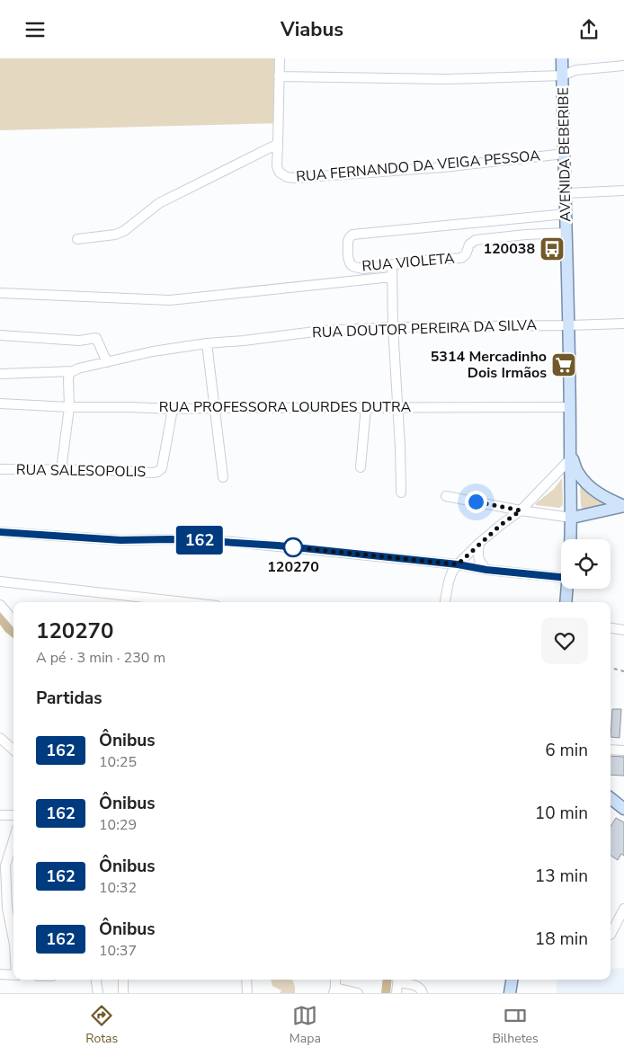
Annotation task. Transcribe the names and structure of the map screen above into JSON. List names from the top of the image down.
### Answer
{
  "streets": {
    "main road": ["AVENIDA BEBERIBE"],
    "street": [
      "RUA FERNANDO DA VEIGA PESSOA",
      "RUA VIOLETA",
      "RUA DOUTOR PEREIRA DA SILVA",
      "RUA PROFESSORA LOURDES DUTRA",
      "RUA SALESOPOLIS"
    ]
  },
  "crossings": [
    ["AVENIDA BEBERIBE", "RUA FERNANDO DA VEIGA PESSOA"],
    ["AVENIDA BEBERIBE", "RUA VIOLETA"],
    ["AVENIDA BEBERIBE", "RUA DOUTOR PEREIRA DA SILVA"],
    ["AVENIDA BEBERIBE", "RUA PROFESSORA LOURDES DUTRA"],
    ["RUA VIOLETA", "RUA DOUTOR PEREIRA DA SILVA"],
    ["RUA VIOLETA", "RUA PROFESSORA LOURDES DUTRA"],
    ["RUA PROFESSORA LOURDES DUTRA", "RUA SALESOPOLIS"]
  ],
  "places": {
    "bus stop": ["120038"],
    "supermarket": ["5314 Mercadinho Dois Irmãos"],
    "other": ["120270"]
  },
  "lines": ["bus line 162"],
  "page": {
    "header": "Viabus",
    "on_map": "162",
    "heading": [
      ["120270", "A pé · 3 min · 230 m"],
      "Partidas"
    ],
    "list": [
      {
        "mark": "162",
        "name": "Ônibus",
        "note": "10:25",
        "value": "6 min"
      },
      {
        "mark": "162",
        "name": "Ônibus",
        "note": "10:29",
        "value": "10 min"
      },
      {
        "mark": "162",
        "name": "Ônibus",
        "note": "10:32",
        "value": "13 min"
      },
      {
        "mark": "162",
        "name": "Ônibus",
        "note": "10:37",
        "value": "18 min"
      }
    ],
    "tabs": ["Rotas", "Mapa", "Bilhetes"]
  }
}
